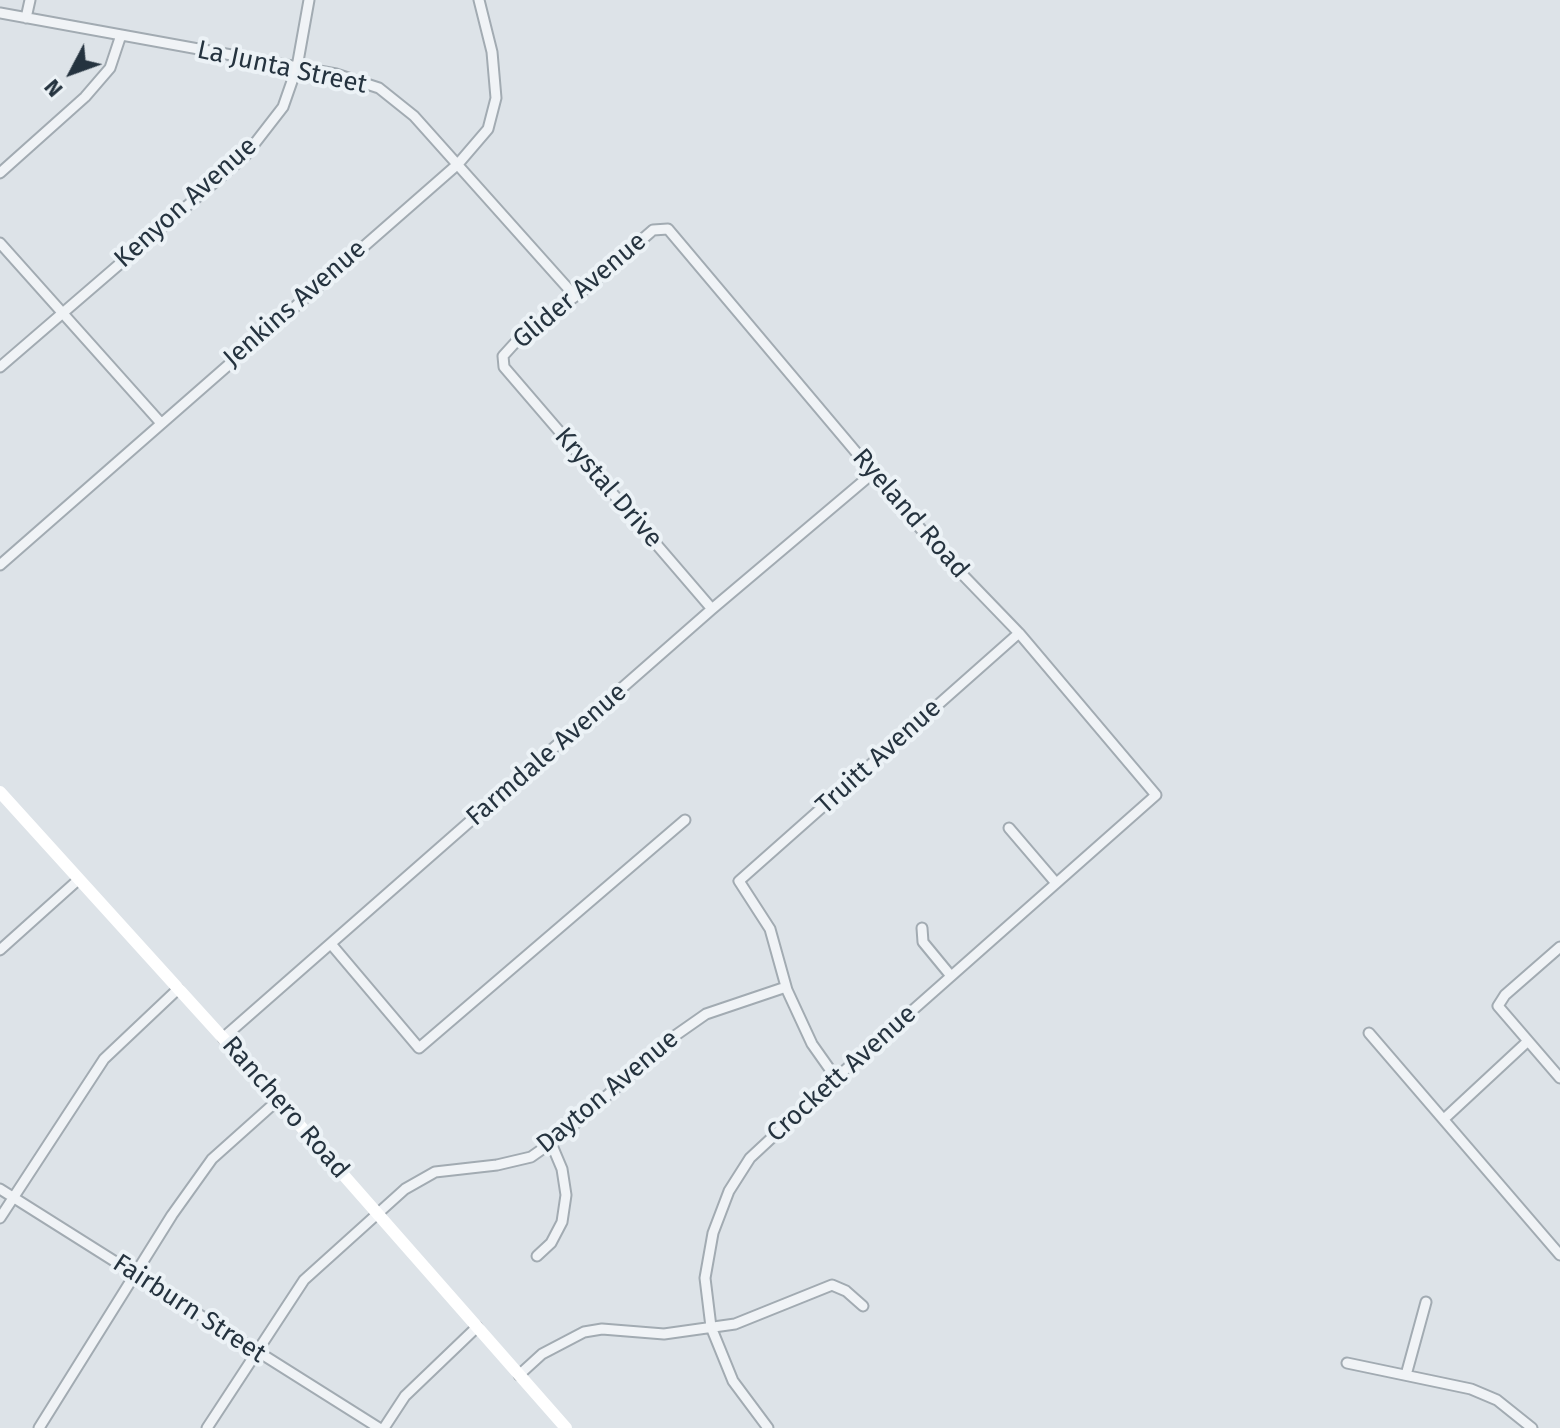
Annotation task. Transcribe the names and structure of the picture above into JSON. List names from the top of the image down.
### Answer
{
  "streets": {
    "main road": ["Ranchero Road"],
    "street": [
      "La Junta Street",
      "Kenyon Avenue",
      "Glider Avenue",
      "Jenkins Avenue",
      "Krystal Drive",
      "Ryeland Road",
      "Farmdale Avenue",
      "Truitt Avenue",
      "Crockett Avenue",
      "Dayton Avenue",
      "Fairburn Street"
    ]
  },
  "crossings": [
    ["La Junta Street", "Kenyon Avenue"],
    ["La Junta Street", "Glider Avenue"],
    ["La Junta Street", "Jenkins Avenue"],
    ["Glider Avenue", "Krystal Drive"],
    ["Glider Avenue", "Ryeland Road"],
    ["Krystal Drive", "Farmdale Avenue"],
    ["Ryeland Road", "Farmdale Avenue"],
    ["Ryeland Road", "Truitt Avenue"],
    ["Ryeland Road", "Crockett Avenue"],
    ["Farmdale Avenue", "Ranchero Road"],
    ["Truitt Avenue", "Dayton Avenue"],
    ["Dayton Avenue", "Ranchero Road"],
    ["Dayton Avenue", "Fairburn Street"]
  ],
  "north": "bottom left"
}
